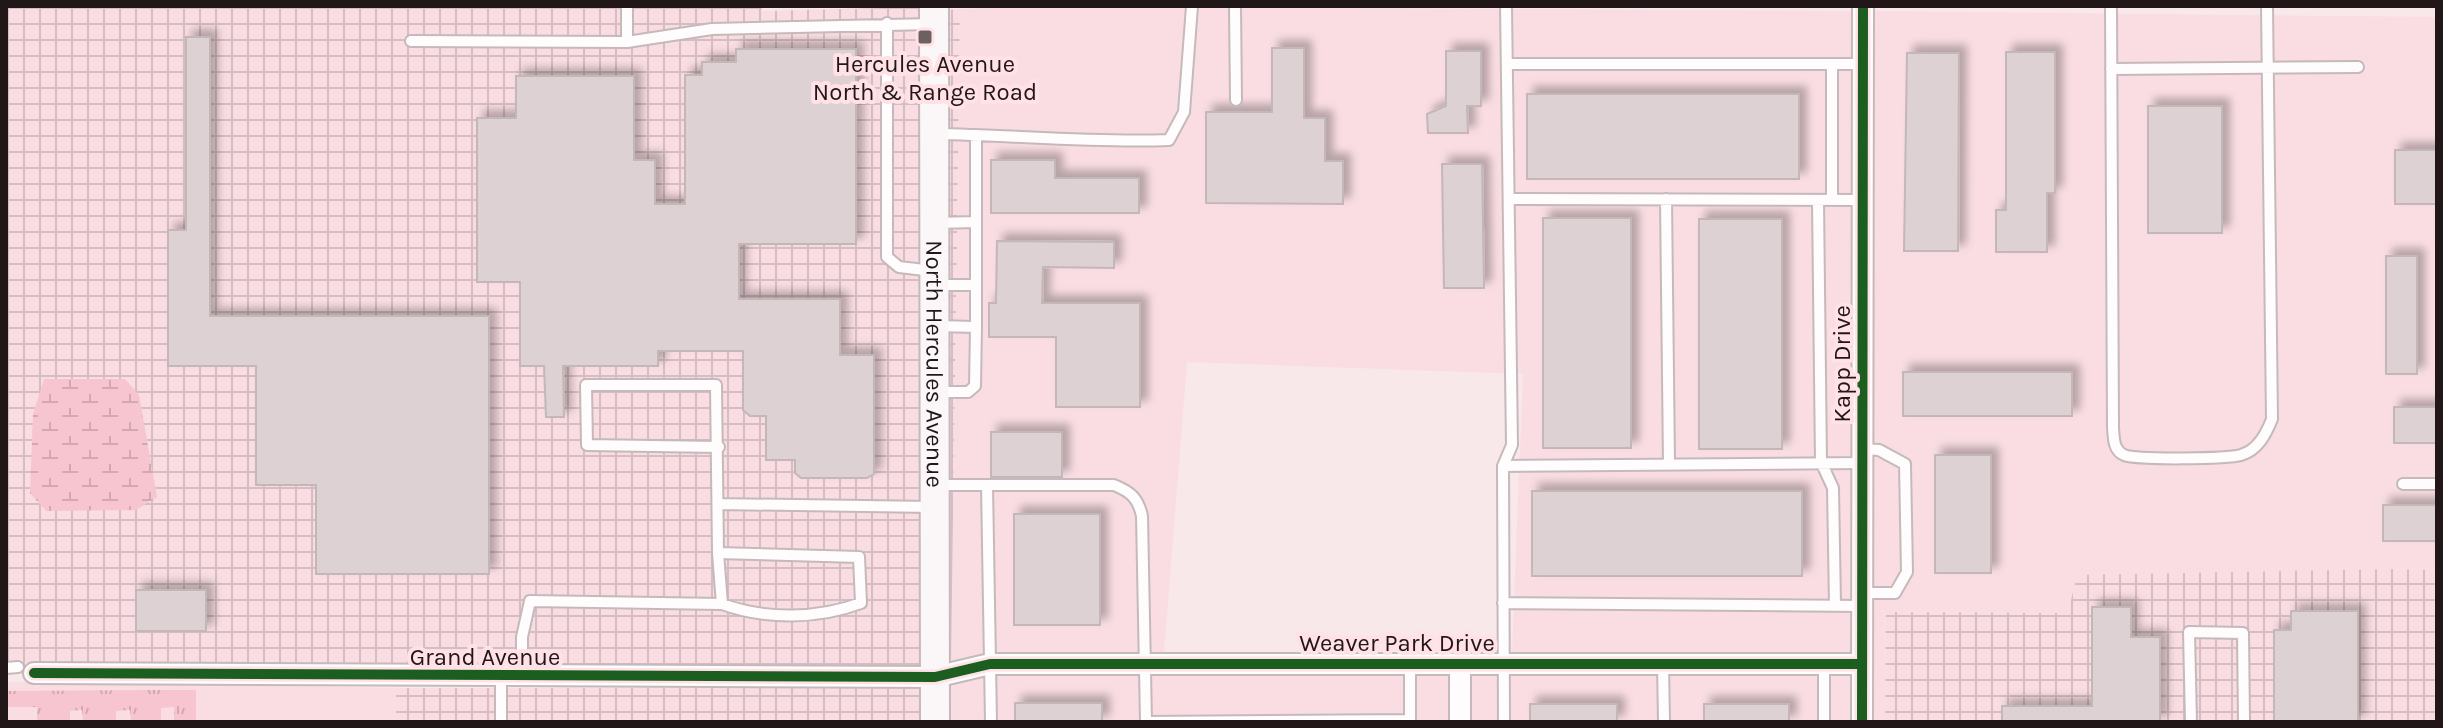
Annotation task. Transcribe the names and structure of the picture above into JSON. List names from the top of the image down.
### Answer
{
  "streets": {
    "street": [
      "North Hercules Avenue",
      "Kapp Drive",
      "Weaver Park Drive",
      "Grand Avenue"
    ]
  },
  "crossings": [
    ["North Hercules Avenue", "Weaver Park Drive"],
    ["North Hercules Avenue", "Grand Avenue"],
    ["Kapp Drive", "Weaver Park Drive"],
    ["Weaver Park Drive", "Grand Avenue"]
  ],
  "places": {
    "transit": ["Hercules Avenue North & Range Road"]
  }
}
